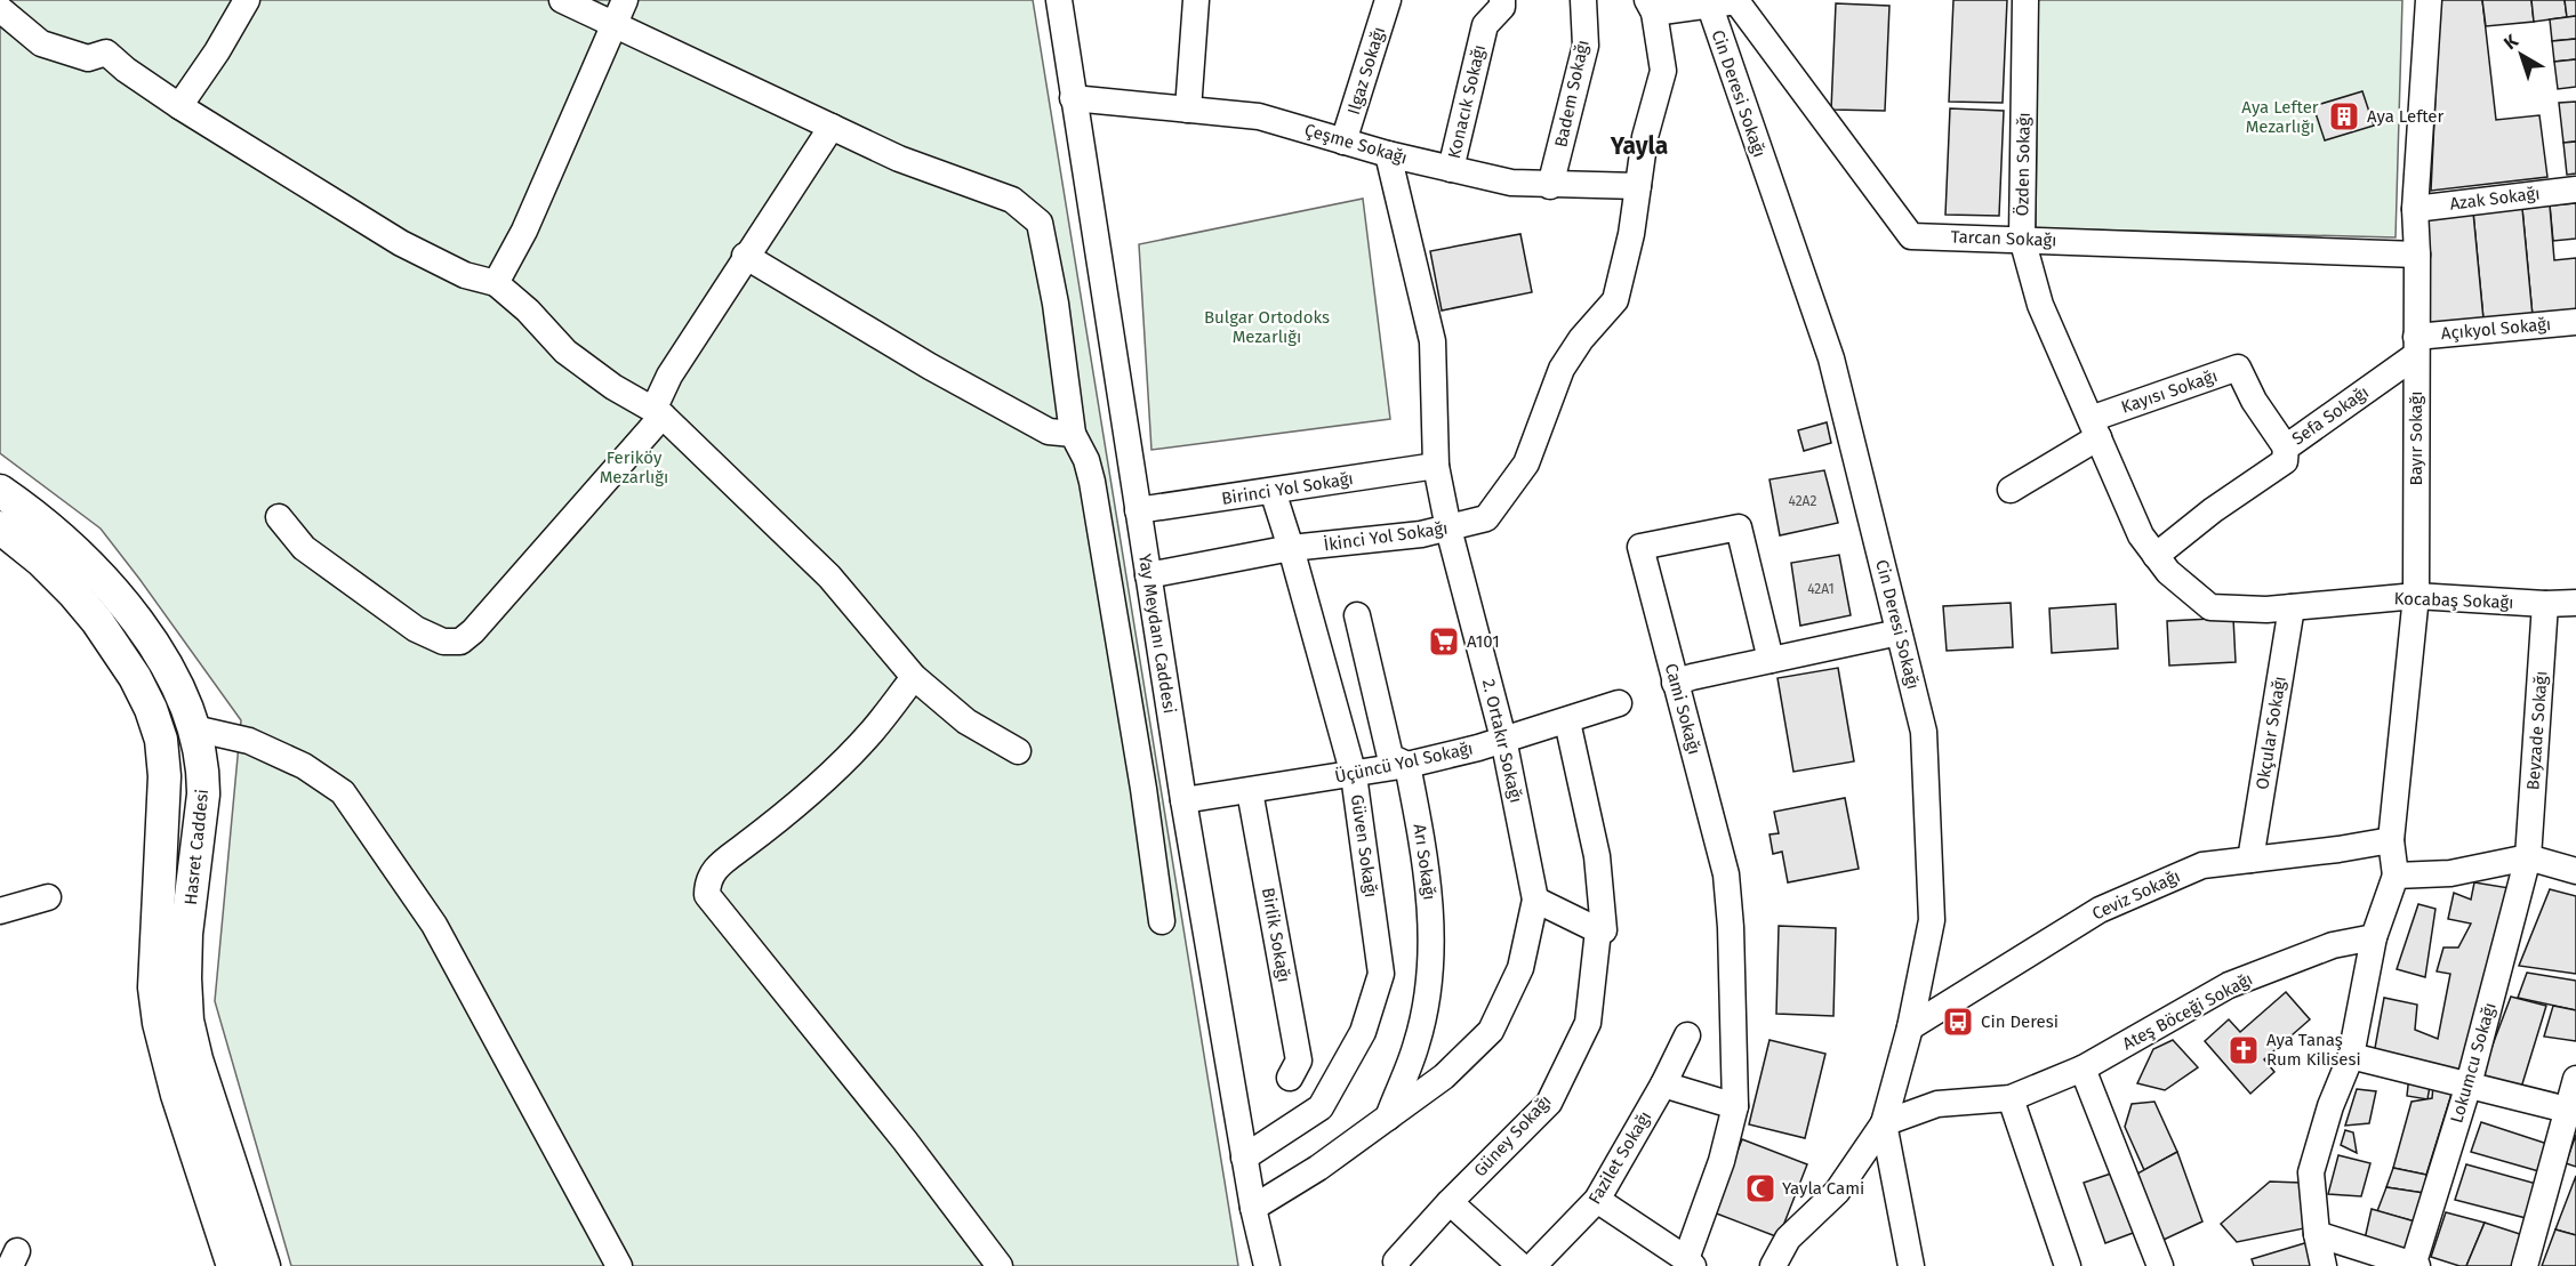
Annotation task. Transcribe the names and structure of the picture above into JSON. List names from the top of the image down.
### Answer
{
  "streets": {
    "main road": ["Hasret Caddesi"],
    "street": [
      "Ilgaz Sokağı",
      "Badem Sokağı",
      "Cin Deresi Sokağı",
      "Konacık Sokağı",
      "Çeşme Sokağı",
      "Özden Sokağı",
      "Azak Sokağı",
      "Tarcan Sokağı",
      "Açıkyol Sokağı",
      "Kayısı Sokağı",
      "Sefa Sokağı",
      "Bayır Sokağı",
      "Birinci Yol Sokağı",
      "İkinci Yol Sokağı",
      "Kocabaş Sokağı",
      "Yay Meydanı Caddesi",
      "Cami Sokağı",
      "Beyzade Sokağı",
      "Okçular Sokağı",
      "2. Ortakır Sokağı",
      "Üçüncü Yol Sokağı",
      "Güven Sokağı",
      "Arı Sokağı",
      "Ceviz Sokağı",
      "Birlik Sokağı",
      "Ateş Böceği Sokağı",
      "Lokumcu Sokağı",
      "Güney Sokağı",
      "Fazilet Sokağı"
    ]
  },
  "crossings": [
    ["Ilgaz Sokağı", "Çeşme Sokağı"],
    ["Badem Sokağı", "Çeşme Sokağı"],
    ["Cin Deresi Sokağı", "Tarcan Sokağı"],
    ["Cin Deresi Sokağı", "İkinci Yol Sokağı"],
    ["Cin Deresi Sokağı", "Ceviz Sokağı"],
    ["Cin Deresi Sokağı", "Ateş Böceği Sokağı"],
    ["Konacık Sokağı", "Çeşme Sokağı"],
    ["Çeşme Sokağı", "İkinci Yol Sokağı"],
    ["Çeşme Sokağı", "Yay Meydanı Caddesi"],
    ["Çeşme Sokağı", "2. Ortakır Sokağı"],
    ["Özden Sokağı", "Tarcan Sokağı"],
    ["Özden Sokağı", "Kayısı Sokağı"],
    ["Özden Sokağı", "Sefa Sokağı"],
    ["Özden Sokağı", "Kocabaş Sokağı"],
    ["Özden Sokağı", "Okçular Sokağı"],
    ["Azak Sokağı", "Bayır Sokağı"],
    ["Tarcan Sokağı", "Bayır Sokağı"],
    ["Tarcan Sokağı", "İkinci Yol Sokağı"],
    ["Açıkyol Sokağı", "Sefa Sokağı"],
    ["Açıkyol Sokağı", "Bayır Sokağı"],
    ["Kayısı Sokağı", "Sefa Sokağı"],
    ["Sefa Sokağı", "Bayır Sokağı"],
    ["Bayır Sokağı", "Kocabaş Sokağı"],
    ["Bayır Sokağı", "Ceviz Sokağı"],
    ["Birinci Yol Sokağı", "Yay Meydanı Caddesi"],
    ["Birinci Yol Sokağı", "2. Ortakır Sokağı"],
    ["Birinci Yol Sokağı", "Güven Sokağı"],
    ["İkinci Yol Sokağı", "Yay Meydanı Caddesi"],
    ["İkinci Yol Sokağı", "2. Ortakır Sokağı"],
    ["İkinci Yol Sokağı", "Güven Sokağı"],
    ["Kocabaş Sokağı", "Beyzade Sokağı"],
    ["Kocabaş Sokağı", "Okçular Sokağı"],
    ["Yay Meydanı Caddesi", "2. Ortakır Sokağı"],
    ["Yay Meydanı Caddesi", "Üçüncü Yol Sokağı"],
    ["Yay Meydanı Caddesi", "Güven Sokağı"],
    ["Cami Sokağı", "Fazilet Sokağı"],
    ["Beyzade Sokağı", "Lokumcu Sokağı"],
    ["Okçular Sokağı", "Ceviz Sokağı"],
    ["2. Ortakır Sokağı", "Üçüncü Yol Sokağı"],
    ["2. Ortakır Sokağı", "Arı Sokağı"],
    ["2. Ortakır Sokağı", "Güney Sokağı"],
    ["Üçüncü Yol Sokağı", "Güven Sokağı"],
    ["Üçüncü Yol Sokağı", "Arı Sokağı"],
    ["Üçüncü Yol Sokağı", "Birlik Sokağı"]
  ],
  "districts": ["Yayla"],
  "parks": ["Aya Lefter Mezarlığı", "Bulgar Ortodoks Mezarlığı", "Feriköy Mezarlığı"],
  "places": {
    "building": ["Aya Lefter"],
    "supermarket": ["A101"],
    "bus stop": ["Cin Deresi"],
    "church": ["Aya Tanaş Rum Kilisesi"],
    "mosque": ["Yayla Cami"]
  },
  "house_numbers": ["42A2", "42A1"],
  "north": "top left"
}
